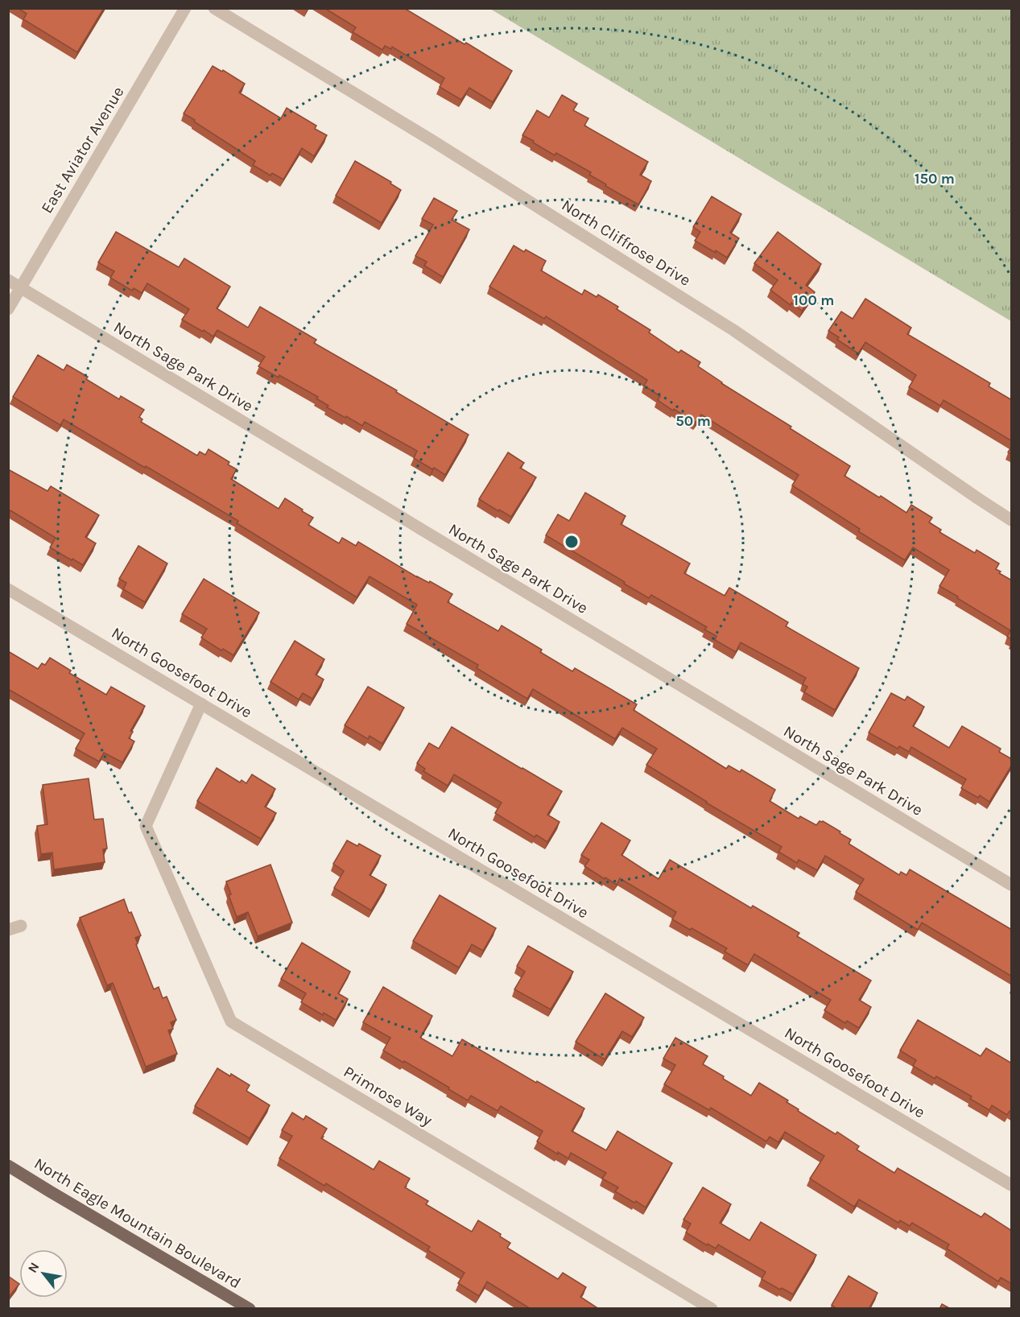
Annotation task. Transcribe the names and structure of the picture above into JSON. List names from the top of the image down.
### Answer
{
  "streets": {
    "main road": ["North Eagle Mountain Boulevard"],
    "street": [
      "East Aviator Avenue",
      "North Cliffrose Drive",
      "North Sage Park Drive",
      "North Goosefoot Drive",
      "Primrose Way"
    ]
  },
  "crossings": [
    ["East Aviator Avenue", "North Sage Park Drive"],
    ["North Goosefoot Drive", "Primrose Way"]
  ],
  "north": "top left",
  "rings": ["150 m", "100 m", "50 m"]
}
